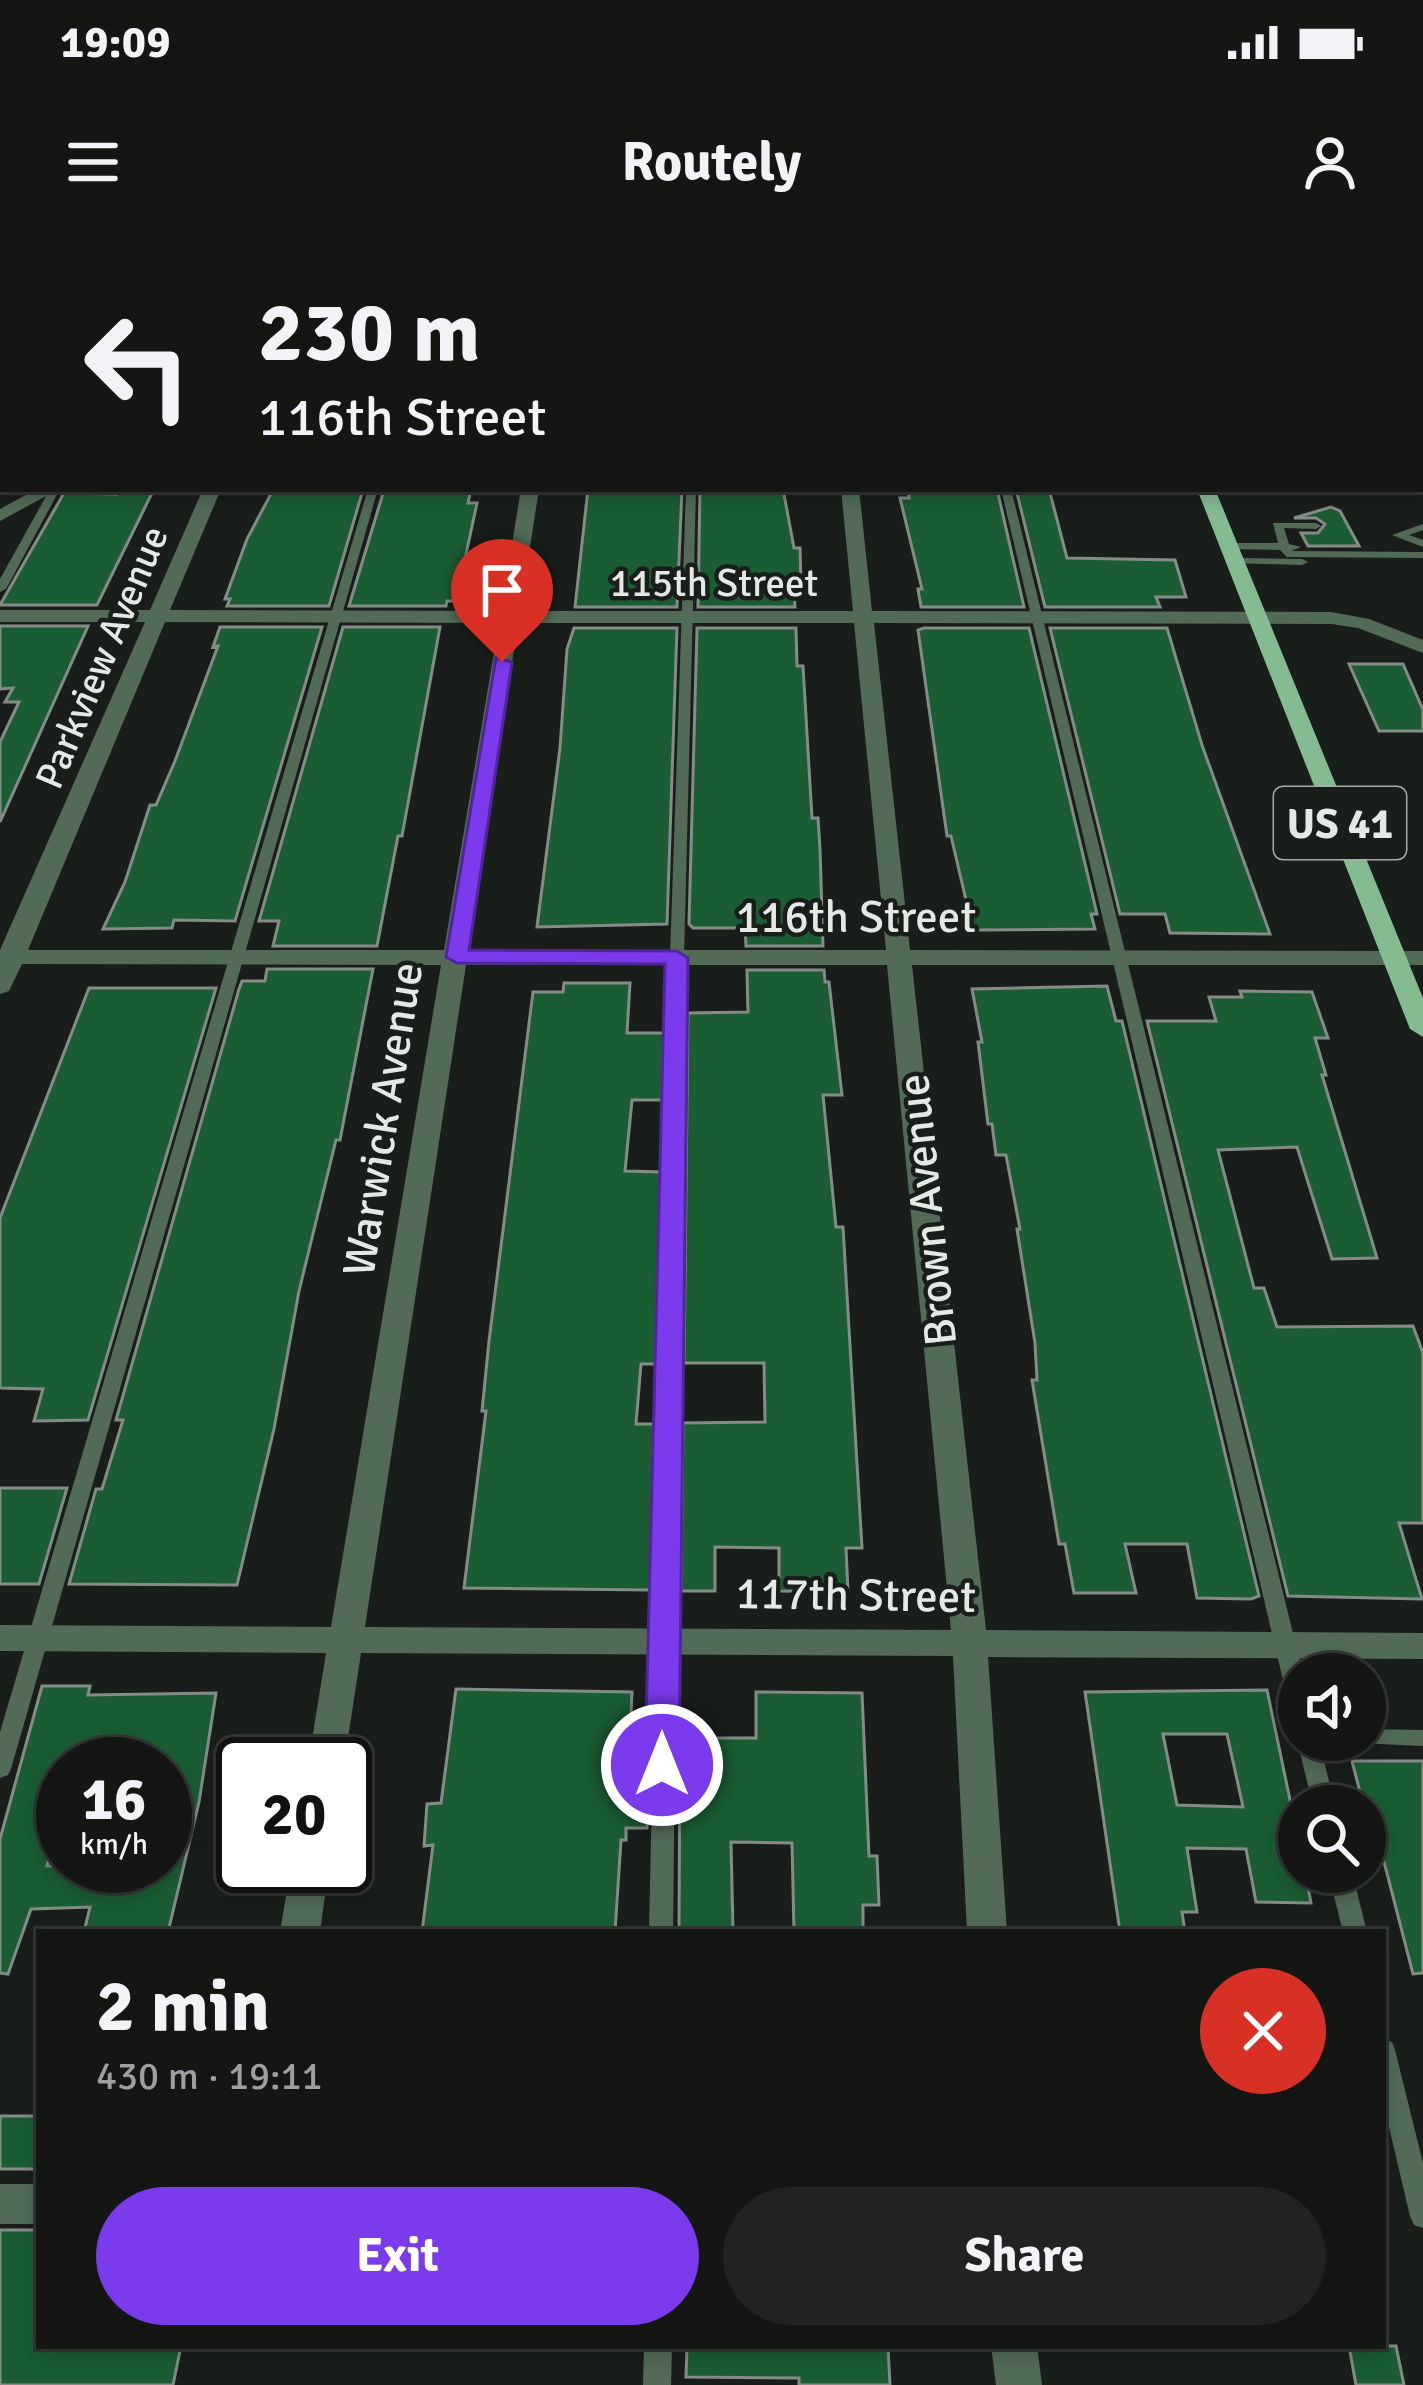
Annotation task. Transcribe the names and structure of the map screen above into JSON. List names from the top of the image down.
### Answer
{
  "streets": {
    "main road": ["US 41"],
    "street": [
      "115th Street",
      "Parkview Avenue",
      "116th Street",
      "Warwick Avenue",
      "Brown Avenue",
      "117th Street"
    ]
  },
  "crossings": [
    ["115th Street", "Parkview Avenue"],
    ["115th Street", "US 41"],
    ["115th Street", "Warwick Avenue"],
    ["115th Street", "Brown Avenue"],
    ["Parkview Avenue", "116th Street"],
    ["US 41", "116th Street"],
    ["116th Street", "Warwick Avenue"],
    ["116th Street", "Brown Avenue"],
    ["Warwick Avenue", "117th Street"],
    ["Brown Avenue", "117th Street"]
  ],
  "page": {
    "status": "19:09",
    "header": "Routely",
    "turn": ["230 m", "116th Street"],
    "speed": "16 km/h",
    "limit": "20",
    "heading": ["2 min", "430 m · 19:11"],
    "buttons": ["Exit", "Share"]
  }
}
